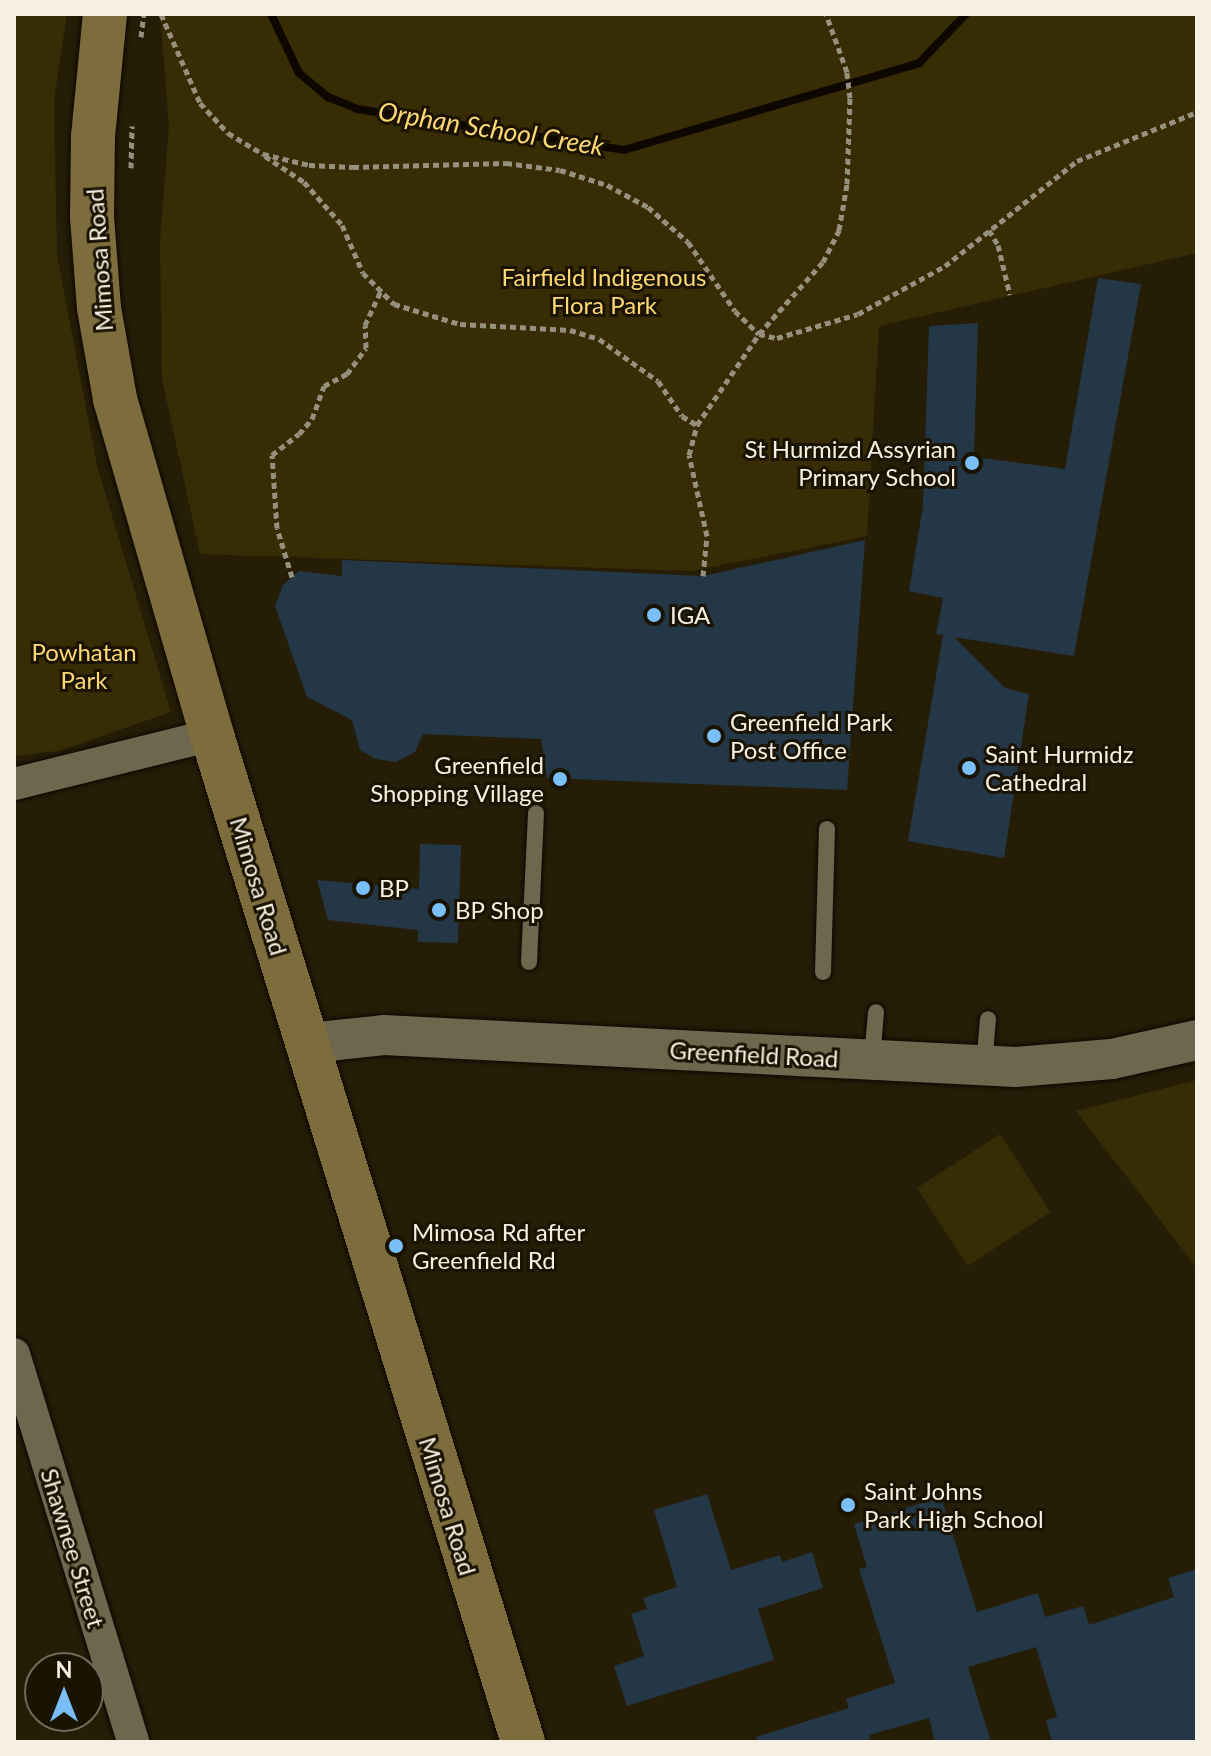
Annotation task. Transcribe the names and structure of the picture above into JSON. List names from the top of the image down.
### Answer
{
  "streets": {
    "main road": ["Mimosa Road"],
    "street": ["Greenfield Road", "Shawnee Street"]
  },
  "crossings": [
    ["Mimosa Road", "Greenfield Road"]
  ],
  "water": ["Orphan School Creek"],
  "parks": ["Fairfield Indigenous Flora Park", "Powhatan Park"],
  "places": [
    "St Hurmizd Assyrian Primary School",
    "IGA",
    "Greenfield Park Post Office",
    "Saint Hurmidz Cathedral",
    "Greenfield Shopping Village",
    "BP",
    "BP Shop",
    "Mimosa Rd after Greenfield Rd",
    "Saint Johns Park High School"
  ],
  "north": "top"
}
